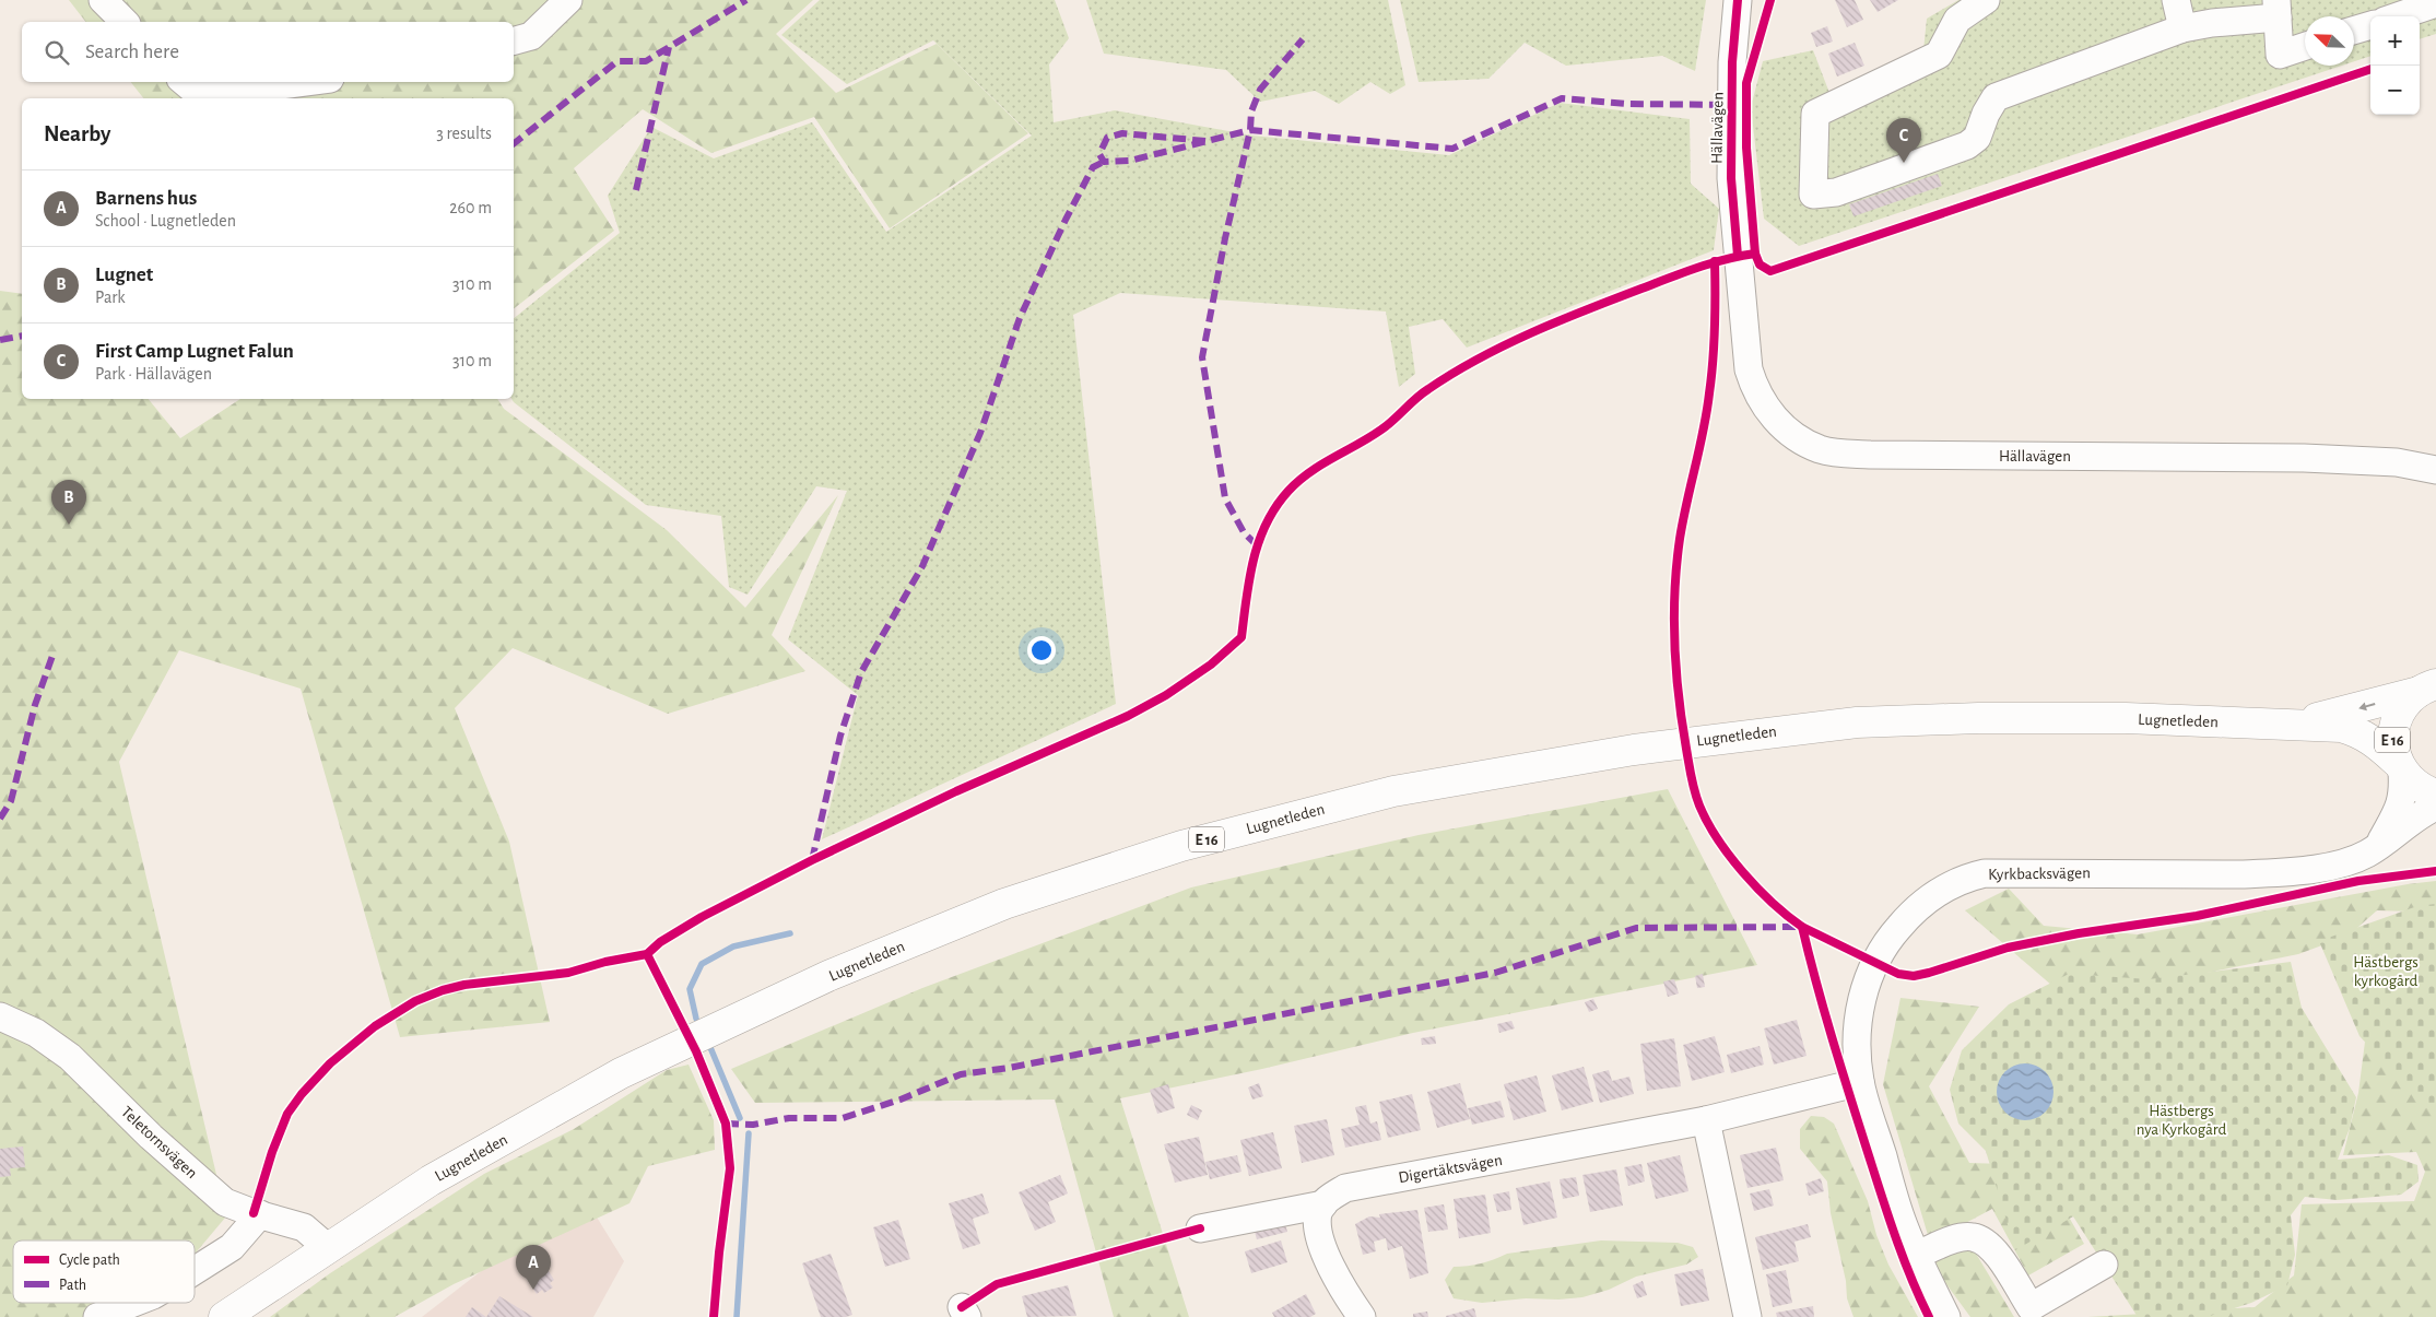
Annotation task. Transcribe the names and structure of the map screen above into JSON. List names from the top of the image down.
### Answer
{
  "streets": {
    "highway": ["Lugnetleden", "E 16"],
    "street": [
      "Hällavägen",
      "Kyrkbacksvägen",
      "Teletornsvägen",
      "Digertäktsvägen"
    ]
  },
  "crossings": [
    ["Lugnetleden", "E 16"],
    ["Lugnetleden", "Kyrkbacksvägen"],
    ["Lugnetleden", "Teletornsvägen"],
    ["E 16", "Kyrkbacksvägen"],
    ["Kyrkbacksvägen", "Digertäktsvägen"]
  ],
  "parks": ["Hästbergs kyrkogård", "Hästbergs nya Kyrkogård"],
  "legend": ["Cycle path", "Path"],
  "north": "top left",
  "page": {
    "map_buttons": ["+", "−"],
    "search": "Search here",
    "heading": ["Nearby", "3 results"],
    "pins": ["C", "B", "A"],
    "list": [
      {
        "mark": "A",
        "name": "Barnens hus",
        "note": "School · Lugnetleden",
        "value": "260 m"
      },
      {
        "mark": "B",
        "name": "Lugnet",
        "note": "Park",
        "value": "310 m"
      },
      {
        "mark": "C",
        "name": "First Camp Lugnet Falun",
        "note": "Park · Hällavägen",
        "value": "310 m"
      }
    ]
  }
}
